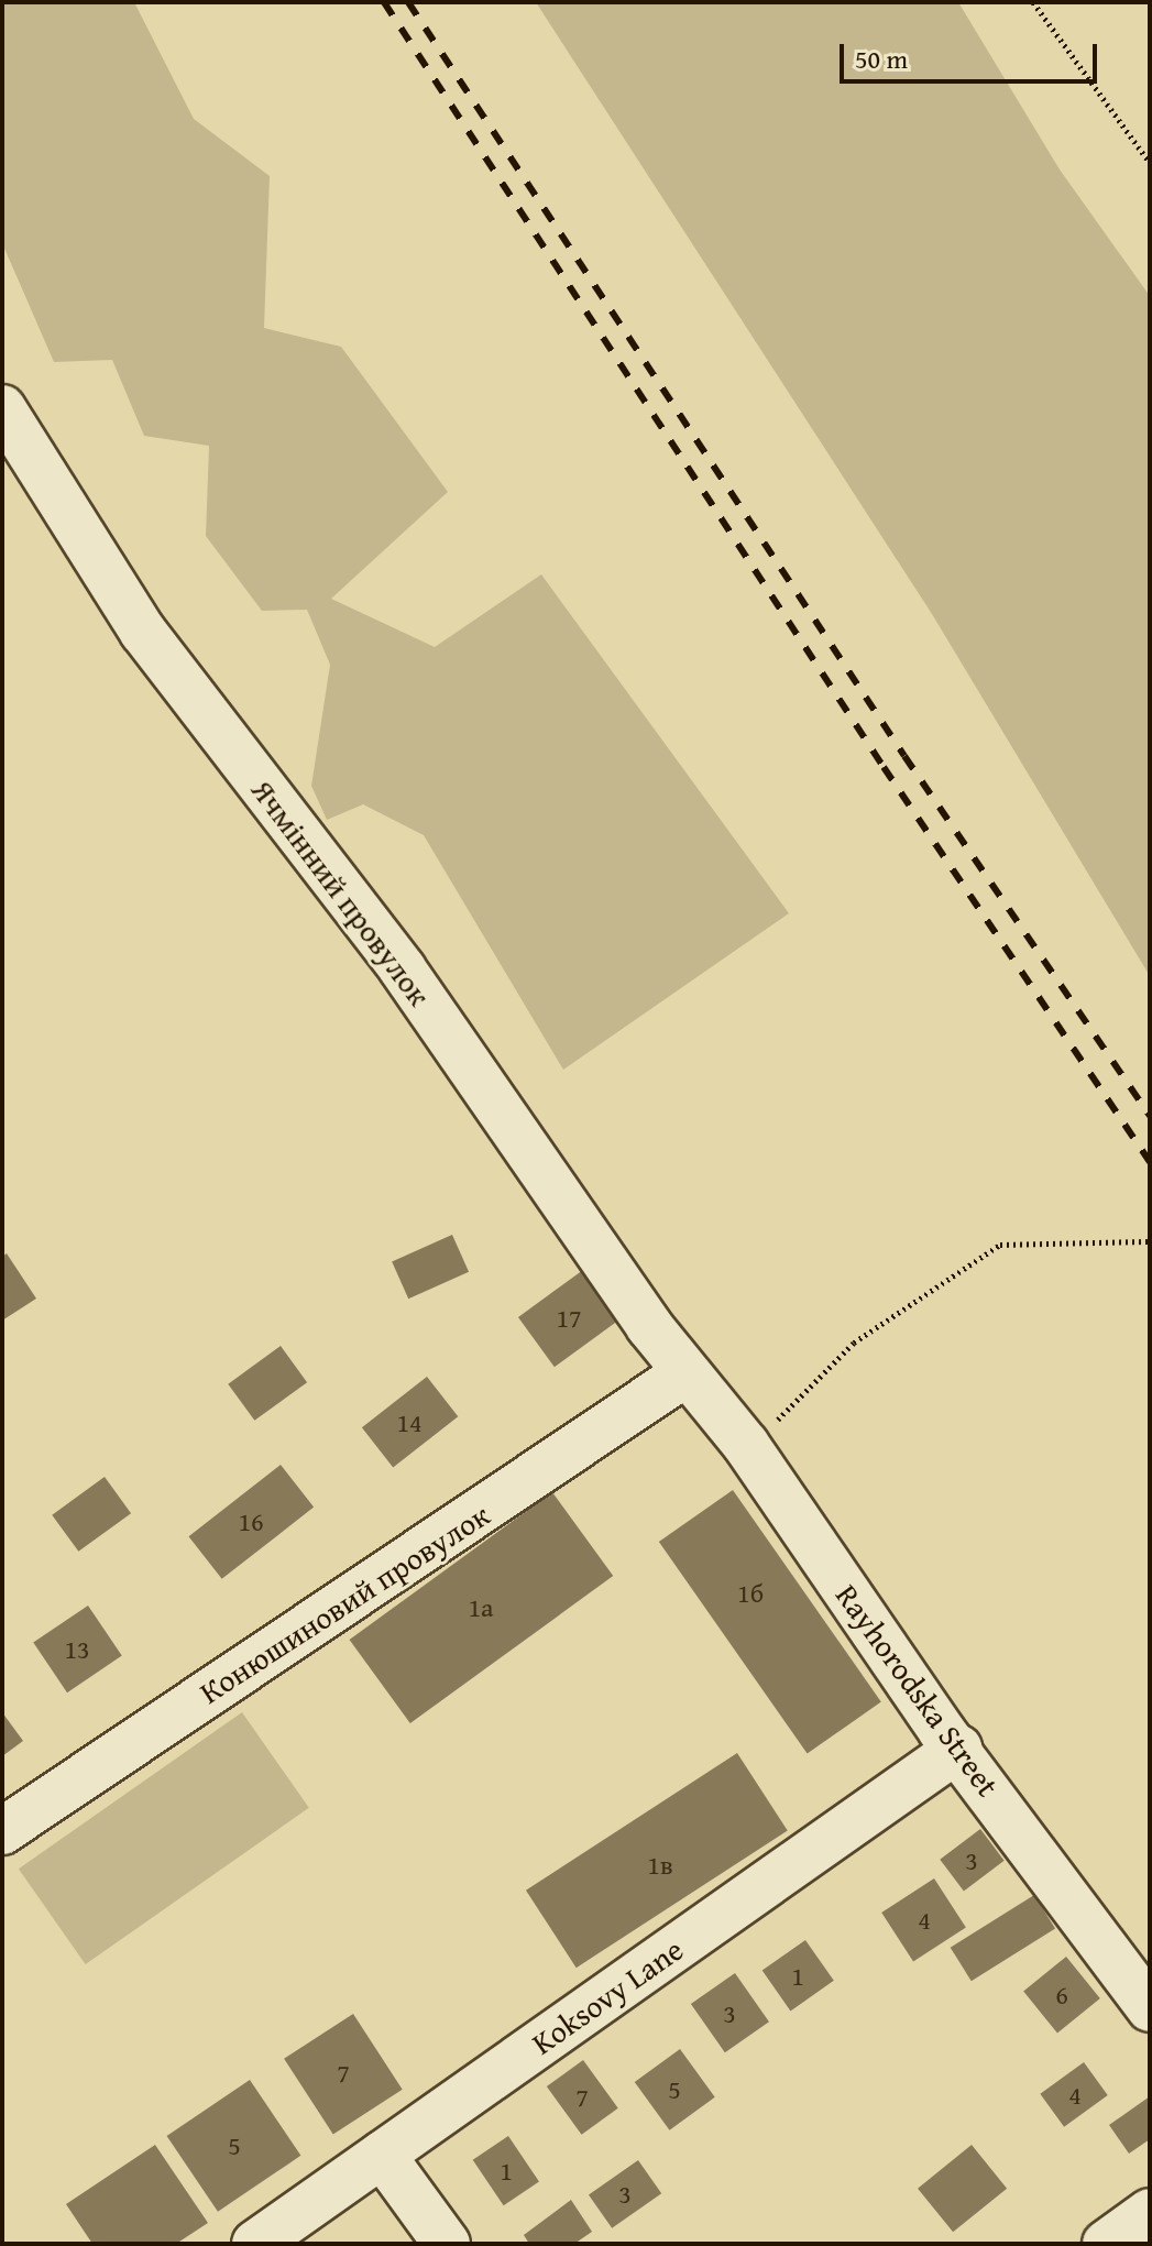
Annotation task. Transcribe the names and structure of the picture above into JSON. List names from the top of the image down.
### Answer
{
  "streets": {
    "street": [
      "Ячмінний провулок",
      "Конюшиновий провулок",
      "Rayhorodska Street",
      "Koksovy Lane"
    ]
  },
  "crossings": [
    ["Ячмінний провулок", "Конюшиновий провулок"],
    ["Ячмінний провулок", "Rayhorodska Street"],
    ["Конюшиновий провулок", "Rayhorodska Street"],
    ["Rayhorodska Street", "Koksovy Lane"]
  ],
  "house_numbers": [
    "17",
    "14",
    "16",
    "1б",
    "1а",
    "13",
    "3",
    "1в",
    "4",
    "1",
    "6",
    "3",
    "7",
    "5",
    "4",
    "7",
    "5",
    "1",
    "3"
  ],
  "scale_bar": "50 m"
}
